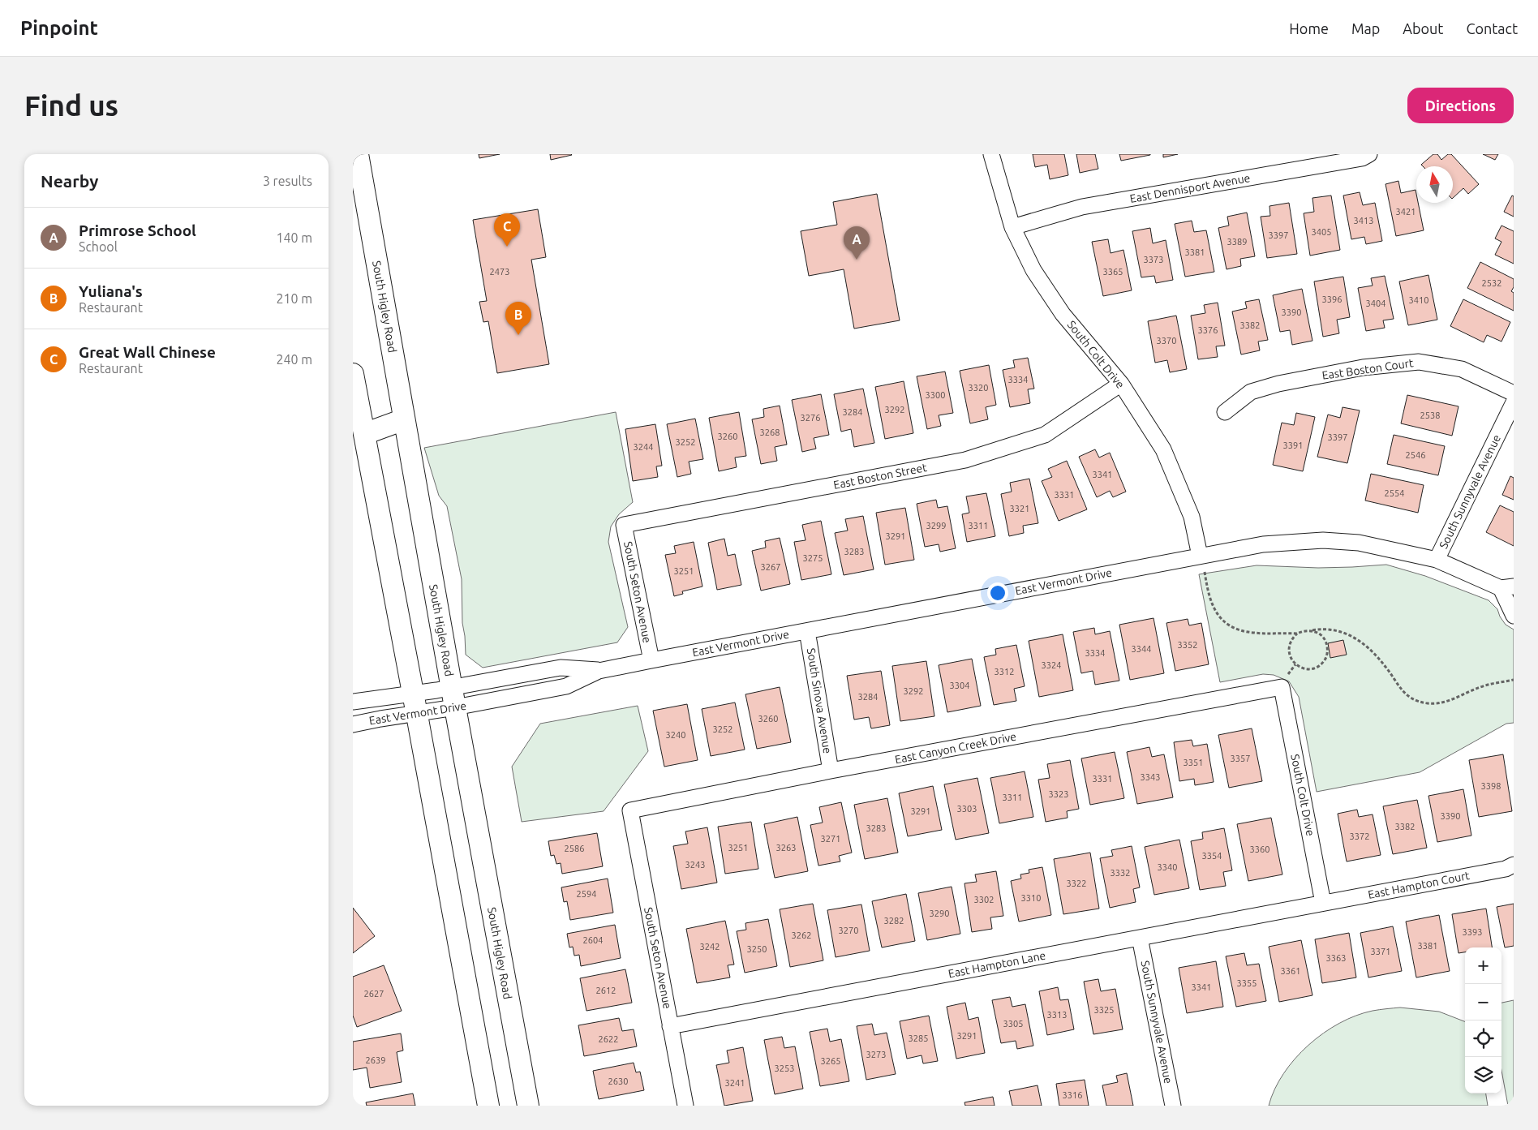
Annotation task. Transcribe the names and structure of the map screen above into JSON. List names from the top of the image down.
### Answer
{
  "streets": {
    "main road": ["South Higley Road"],
    "street": [
      "East Dennisport Avenue",
      "South Colt Drive",
      "East Boston Court",
      "East Boston Street",
      "South Sunnyvale Avenue",
      "East Vermont Drive",
      "South Seton Avenue",
      "South Sinova Avenue",
      "East Canyon Creek Drive",
      "East Hampton Court",
      "East Hampton Lane"
    ]
  },
  "crossings": [
    ["East Dennisport Avenue", "South Colt Drive"],
    ["South Higley Road", "East Vermont Drive"],
    ["South Colt Drive", "East Boston Street"],
    ["South Colt Drive", "East Vermont Drive"],
    ["South Colt Drive", "East Canyon Creek Drive"],
    ["South Colt Drive", "East Hampton Court"],
    ["South Colt Drive", "East Hampton Lane"],
    ["East Boston Street", "South Seton Avenue"],
    ["South Sunnyvale Avenue", "East Vermont Drive"],
    ["South Sunnyvale Avenue", "East Hampton Lane"],
    ["East Vermont Drive", "South Seton Avenue"],
    ["East Vermont Drive", "South Sinova Avenue"],
    ["South Seton Avenue", "East Canyon Creek Drive"],
    ["South Seton Avenue", "East Hampton Lane"],
    ["South Sinova Avenue", "East Canyon Creek Drive"],
    ["East Hampton Court", "East Hampton Lane"]
  ],
  "house_numbers": [
    "3421",
    "3413",
    "3405",
    "3397",
    "3389",
    "3381",
    "3373",
    "2473",
    "3365",
    "2532",
    "3396",
    "3410",
    "3404",
    "3390",
    "3382",
    "3376",
    "3370",
    "3334",
    "3320",
    "3300",
    "3292",
    "3284",
    "2538",
    "3276",
    "3268",
    "3260",
    "3397",
    "3252",
    "3391",
    "3244",
    "2546",
    "3341",
    "2554",
    "3331",
    "3321",
    "3299",
    "3311",
    "3291",
    "3283",
    "3275",
    "3267",
    "3251",
    "3352",
    "3344",
    "3334",
    "3324",
    "3312",
    "3304",
    "3292",
    "3284",
    "3260",
    "3252",
    "3240",
    "3357",
    "3351",
    "3343",
    "3331",
    "3398",
    "3323",
    "3311",
    "3303",
    "3291",
    "3390",
    "3382",
    "3283",
    "3372",
    "3271",
    "3251",
    "3263",
    "2586",
    "3360",
    "3354",
    "3243",
    "3340",
    "3332",
    "3322",
    "2594",
    "3310",
    "3302",
    "3290",
    "3282",
    "3270",
    "3393",
    "3262",
    "2604",
    "3381",
    "3242",
    "3250",
    "3371",
    "3363",
    "3361",
    "3355",
    "3341",
    "2612",
    "2627",
    "3325",
    "3313",
    "3305",
    "3291",
    "3285",
    "2622",
    "3273",
    "2639",
    "3265",
    "3253",
    "2630",
    "3241",
    "3316"
  ],
  "north": "top",
  "page": {
    "header": "Pinpoint",
    "nav": [
      "Home",
      "Map",
      "About",
      "Contact"
    ],
    "buttons": "Directions",
    "title": "Find us",
    "heading": ["Nearby", "3 results"],
    "list": [
      {
        "mark": "A",
        "name": "Primrose School",
        "note": "School",
        "value": "140 m"
      },
      {
        "mark": "B",
        "name": "Yuliana's",
        "note": "Restaurant",
        "value": "210 m"
      },
      {
        "mark": "C",
        "name": "Great Wall Chinese",
        "note": "Restaurant",
        "value": "240 m"
      }
    ],
    "pins": ["C", "A", "B"],
    "map_buttons": ["+", "−"]
  }
}
